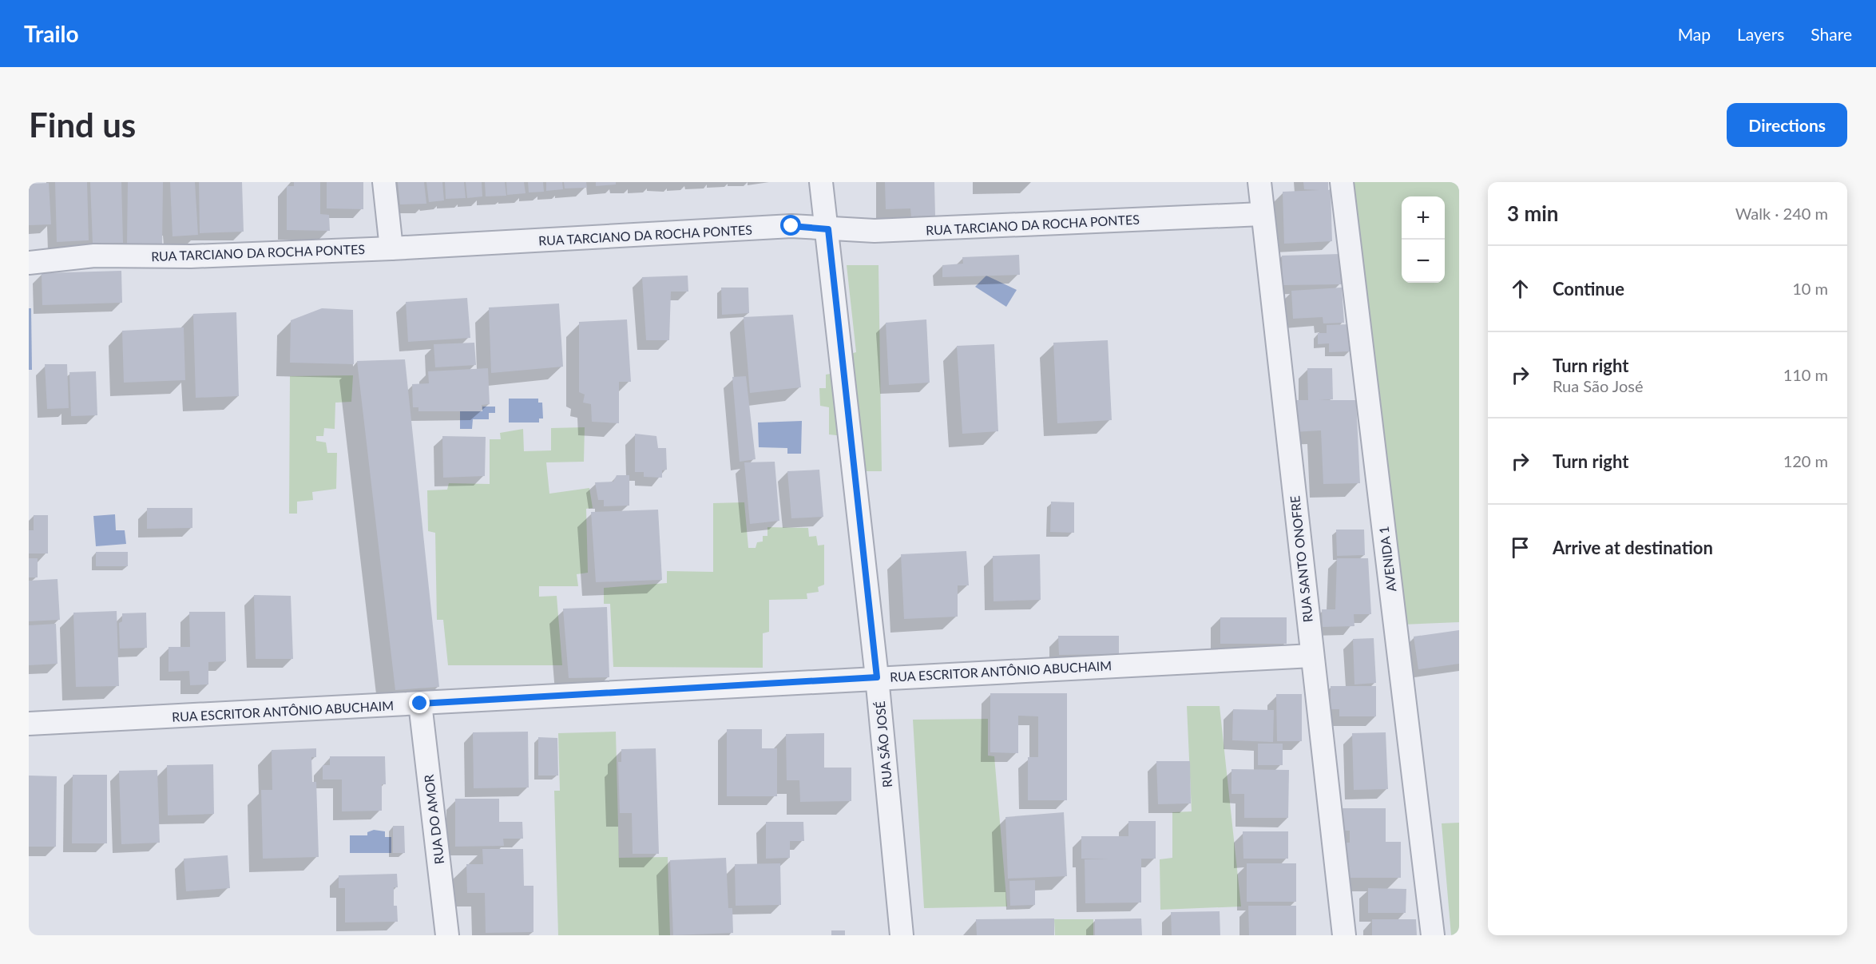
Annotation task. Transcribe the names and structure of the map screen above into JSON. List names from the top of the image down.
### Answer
{
  "streets": {
    "street": [
      "RUA TARCIANO DA ROCHA PONTES",
      "RUA SANTO ONOFRE",
      "AVENIDA 1",
      "RUA ESCRITOR ANTÔNIO ABUCHAIM",
      "RUA SÃO JOSÉ",
      "RUA DO AMOR"
    ]
  },
  "crossings": [
    ["RUA TARCIANO DA ROCHA PONTES", "RUA SANTO ONOFRE"],
    ["RUA TARCIANO DA ROCHA PONTES", "RUA SÃO JOSÉ"],
    ["RUA SANTO ONOFRE", "RUA ESCRITOR ANTÔNIO ABUCHAIM"],
    ["RUA ESCRITOR ANTÔNIO ABUCHAIM", "RUA SÃO JOSÉ"],
    ["RUA ESCRITOR ANTÔNIO ABUCHAIM", "RUA DO AMOR"]
  ],
  "page": {
    "header": "Trailo",
    "nav": ["Map", "Layers", "Share"],
    "buttons": "Directions",
    "title": "Find us",
    "heading": ["3 min", "Walk · 240 m"],
    "map_buttons": ["+", "−"],
    "list": [
      ["Continue", "10 m"],
      ["Turn right", "Rua São José", "110 m"],
      ["Turn right", "120 m"],
      "Arrive at destination"
    ]
  }
}
